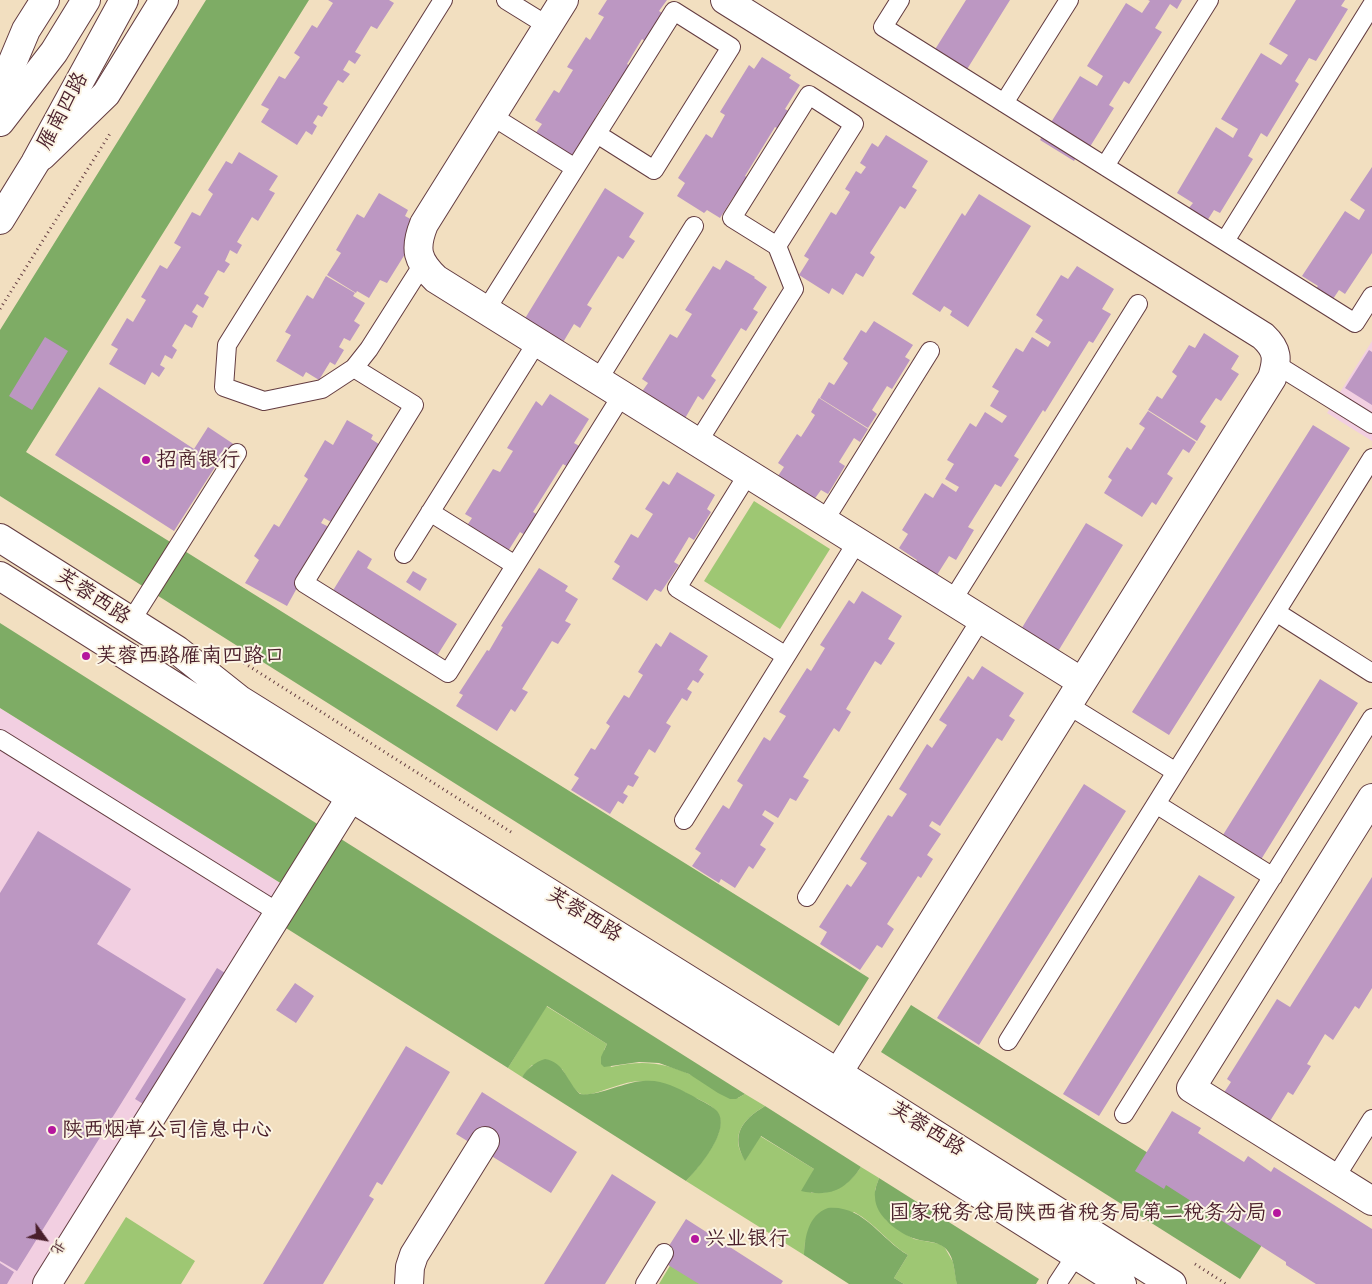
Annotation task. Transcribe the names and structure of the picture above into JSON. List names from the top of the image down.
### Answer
{
  "streets": {
    "street": ["雁南四路", "芙蓉西路"]
  },
  "places": [
    "招商银行",
    "芙蓉西路雁南四路口",
    "陕西烟草公司信息中心",
    "国家税务总局陕西省税务局第二税务分局",
    "兴业银行"
  ],
  "north": "bottom right"
}
